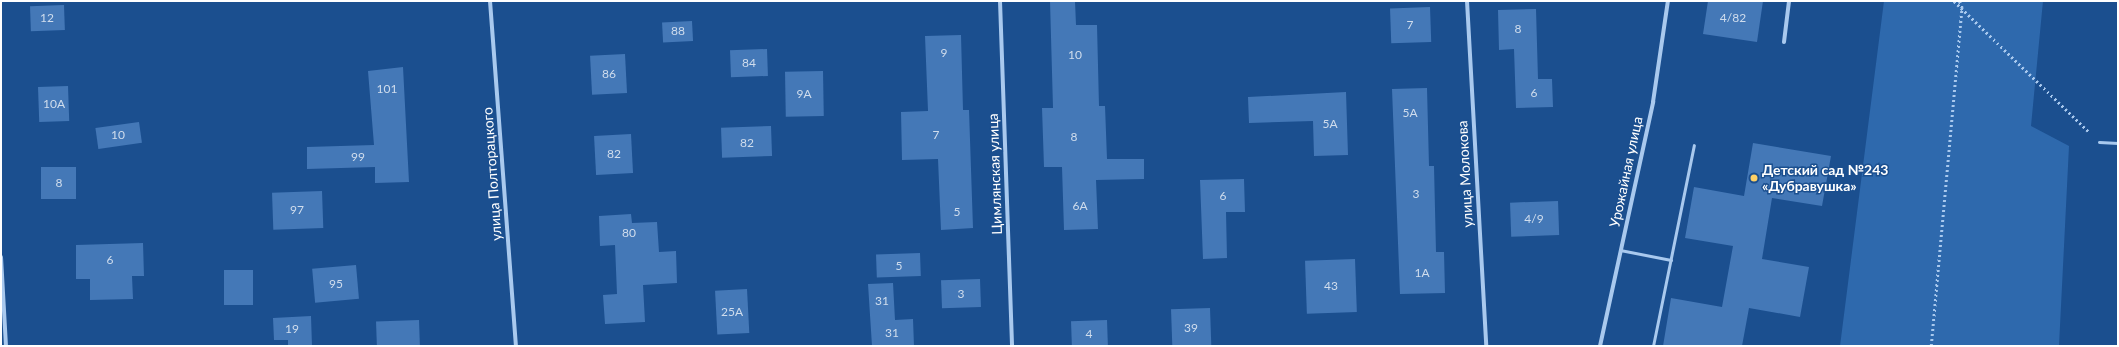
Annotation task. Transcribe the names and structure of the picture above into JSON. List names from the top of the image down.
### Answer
{
  "streets": {
    "street": [
      "Урожайная улица",
      "улица Полторацкого",
      "Цимлянская улица",
      "улица Молокова"
    ]
  },
  "places": ["Детский сад №243 «Дубравушка»"],
  "house_numbers": [
    "12",
    "4/82",
    "7",
    "8",
    "88",
    "9",
    "10",
    "84",
    "86",
    "101",
    "6",
    "9А",
    "10А",
    "5А",
    "5А",
    "10",
    "7",
    "8",
    "82",
    "82",
    "99",
    "8",
    "3",
    "6",
    "6А",
    "97",
    "5",
    "4/9",
    "80",
    "6",
    "5",
    "1А",
    "95",
    "43",
    "3",
    "31",
    "25А",
    "39",
    "19",
    "31",
    "4"
  ]
}
